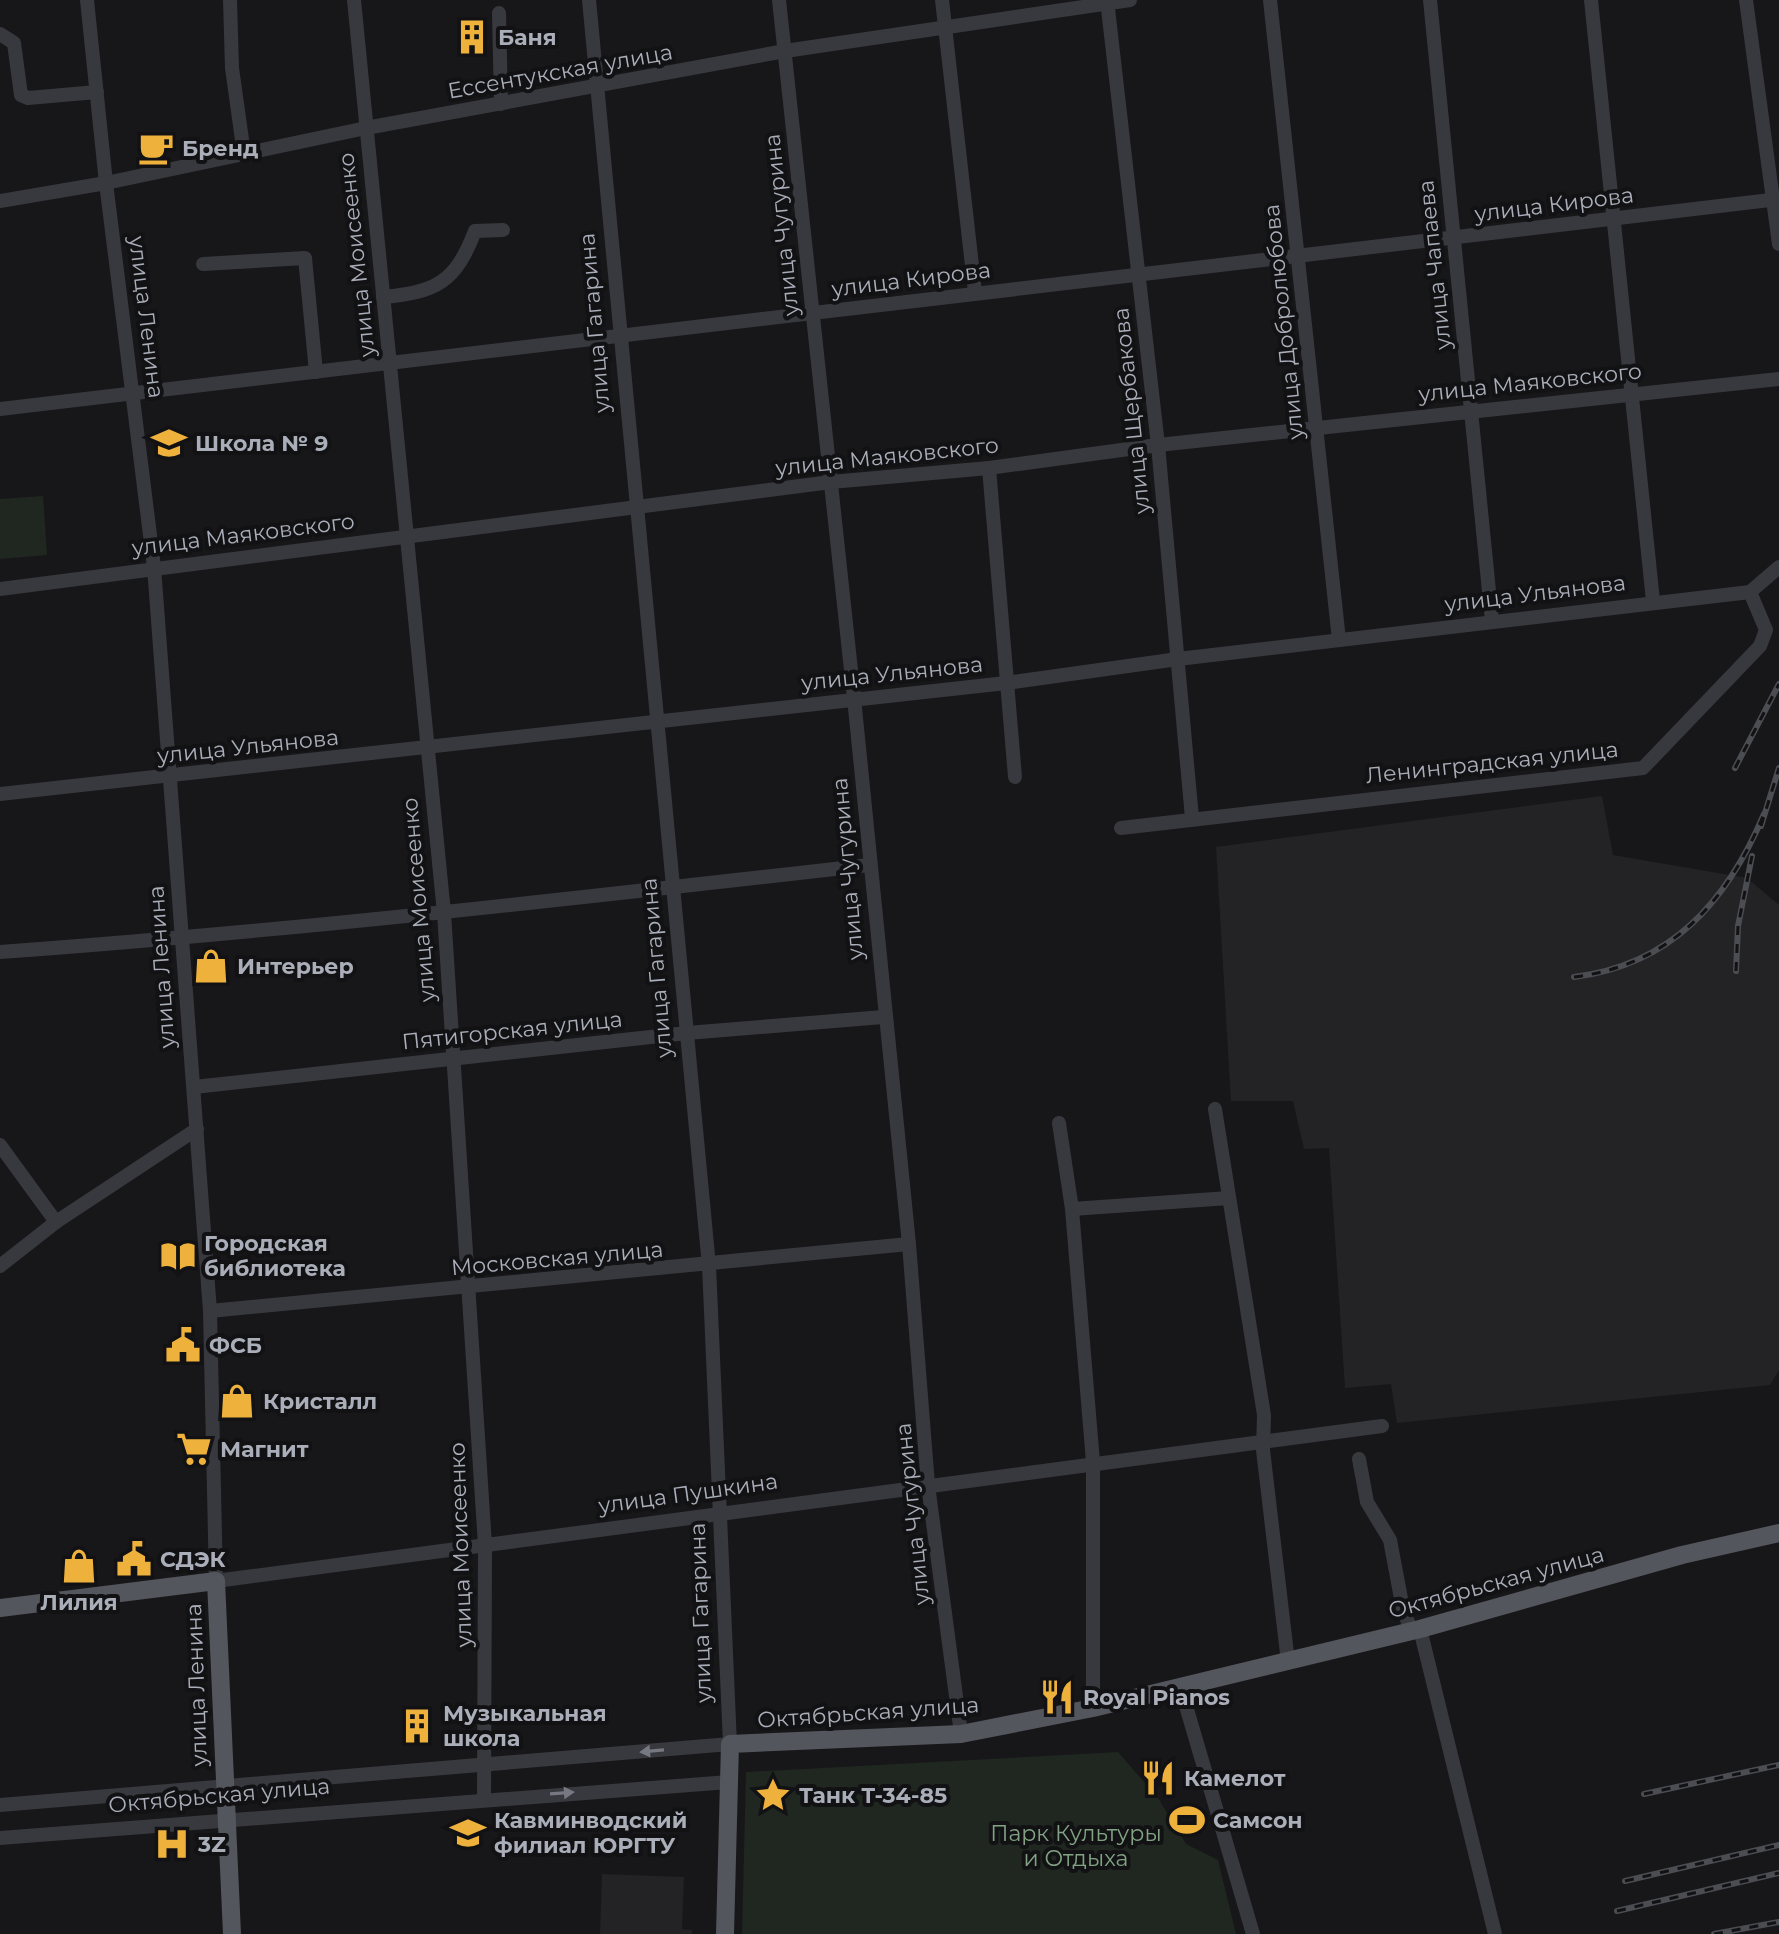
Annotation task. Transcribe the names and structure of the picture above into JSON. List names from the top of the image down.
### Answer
{
  "streets": {
    "main road": [
      "улица Ленина",
      "улица Гагарина",
      "улица Пушкина",
      "Октябрьская улица"
    ],
    "street": [
      "Ессентукская улица",
      "улица Кирова",
      "улица Чугурина",
      "улица Моисеенко",
      "улица Чапаева",
      "улица Добролюбова",
      "улица Маяковского",
      "улица Щербакова",
      "улица Ульянова",
      "Ленинградская улица",
      "Пятигорская улица",
      "Московская улица"
    ]
  },
  "crossings": [
    ["Ессентукская улица", "улица Чугурина"],
    ["Ессентукская улица", "улица Моисеенко"],
    ["Ессентукская улица", "улица Ленина"],
    ["Ессентукская улица", "улица Гагарина"],
    ["Ессентукская улица", "улица Щербакова"],
    ["улица Кирова", "улица Чугурина"],
    ["улица Кирова", "улица Моисеенко"],
    ["улица Кирова", "улица Чапаева"],
    ["улица Кирова", "улица Ленина"],
    ["улица Кирова", "улица Добролюбова"],
    ["улица Кирова", "улица Гагарина"],
    ["улица Кирова", "улица Щербакова"],
    ["улица Чугурина", "улица Маяковского"],
    ["улица Чугурина", "улица Ульянова"],
    ["улица Чугурина", "Пятигорская улица"],
    ["улица Чугурина", "Московская улица"],
    ["улица Чугурина", "улица Пушкина"],
    ["улица Чугурина", "Октябрьская улица"],
    ["улица Моисеенко", "улица Маяковского"],
    ["улица Моисеенко", "улица Ульянова"],
    ["улица Моисеенко", "Пятигорская улица"],
    ["улица Моисеенко", "Московская улица"],
    ["улица Моисеенко", "улица Пушкина"],
    ["улица Моисеенко", "Октябрьская улица"],
    ["улица Чапаева", "улица Маяковского"],
    ["улица Чапаева", "улица Ульянова"],
    ["улица Ленина", "улица Маяковского"],
    ["улица Ленина", "улица Ульянова"],
    ["улица Ленина", "Пятигорская улица"],
    ["улица Ленина", "Московская улица"],
    ["улица Ленина", "улица Пушкина"],
    ["улица Ленина", "Октябрьская улица"],
    ["улица Добролюбова", "улица Маяковского"],
    ["улица Добролюбова", "улица Ульянова"],
    ["улица Гагарина", "улица Маяковского"],
    ["улица Гагарина", "улица Ульянова"],
    ["улица Гагарина", "Пятигорская улица"],
    ["улица Гагарина", "Московская улица"],
    ["улица Гагарина", "улица Пушкина"],
    ["улица Гагарина", "Октябрьская улица"],
    ["улица Маяковского", "улица Щербакова"],
    ["улица Щербакова", "улица Ульянова"],
    ["улица Щербакова", "Ленинградская улица"],
    ["улица Ульянова", "Ленинградская улица"]
  ],
  "parks": ["Парк Культуры и Отдыха"],
  "places": {
    "building": ["Баня", "Музыкальная школа"],
    "cafe": ["Бренд"],
    "school or university": ["Школа № 9", "Кавминводский филиал ЮРГТУ"],
    "shop": ["Интерьер", "Кристалл", "Лилия"],
    "library": ["Городская библиотека"],
    "public building": ["ФСБ", "СДЭК"],
    "supermarket": ["Магнит"],
    "restaurant": ["Royal Pianos", "Камелот"],
    "place": ["Танк Т-34-85"],
    "sports": ["Самсон"],
    "hospital": ["3Z"]
  }
}
